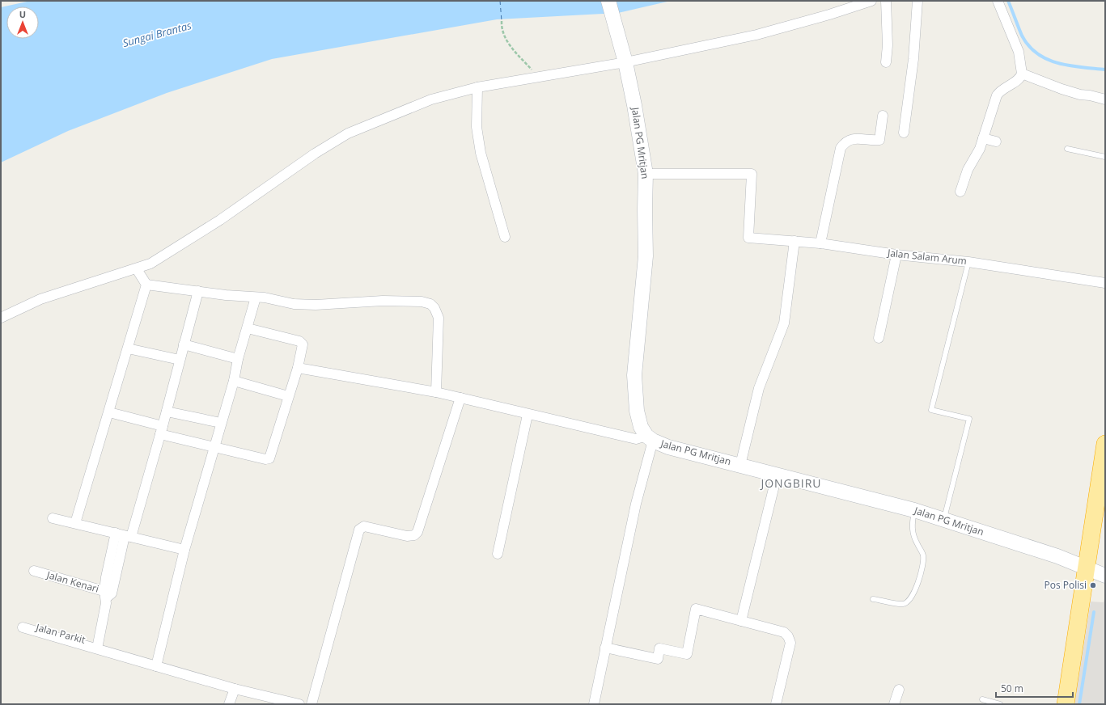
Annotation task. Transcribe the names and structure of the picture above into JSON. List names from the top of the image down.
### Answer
{
  "streets": {
    "main road": ["Jalan PG Mritjan"],
    "street": ["Jalan Salam Arum", "Jalan Kenari"]
  },
  "crossings": [
    ["Jalan PG Mritjan", "Jalan Salam Arum"]
  ],
  "districts": ["JONGBIRU"],
  "water": ["Sungai Brantas"],
  "places": ["Pos Polisi"],
  "scale_bar": "50 m",
  "north": "top"
}
